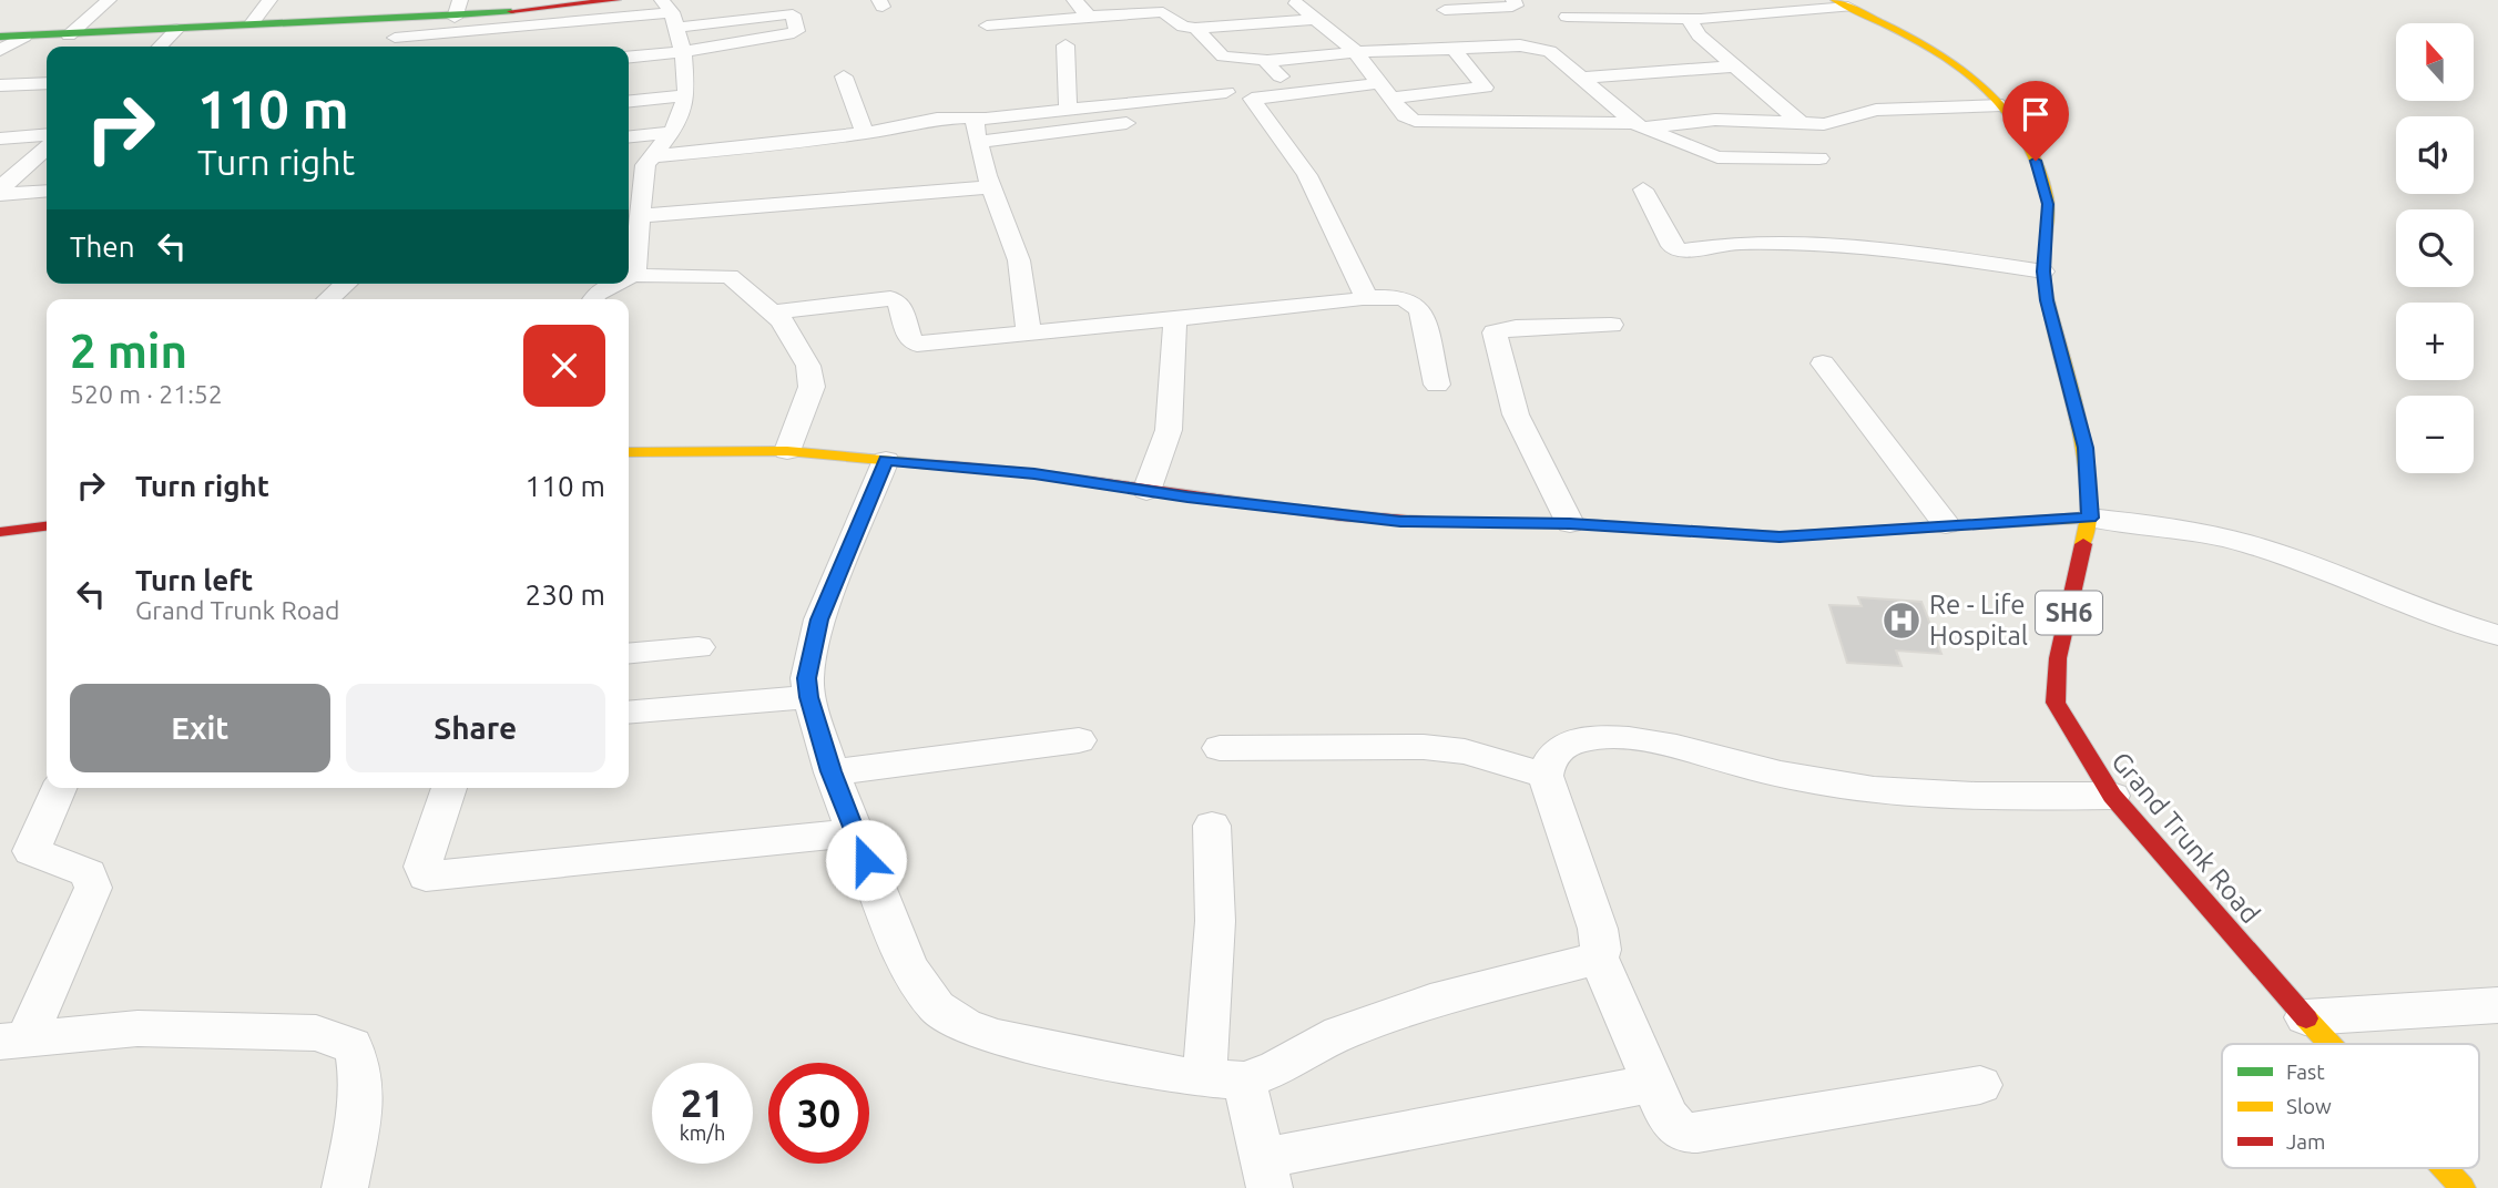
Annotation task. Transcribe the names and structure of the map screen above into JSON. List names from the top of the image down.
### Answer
{
  "streets": {
    "street": ["SH6", "Grand Trunk Road"]
  },
  "places": {
    "hospital": ["Re - Life Hospital"]
  },
  "legend": ["Fast", "Slow", "Jam"],
  "north": "top",
  "page": {
    "map_buttons": ["+", "−"],
    "turn": ["110 m", "Turn right"],
    "then": "Then",
    "heading": ["2 min", "520 m · 21:52"],
    "list": [
      {
        "name": "Turn right",
        "value": "110 m"
      },
      {
        "name": "Turn left",
        "note": "Grand Trunk Road",
        "value": "230 m"
      }
    ],
    "buttons": ["Exit", "Share"],
    "speed": "21 km/h",
    "limit": "30"
  }
}
